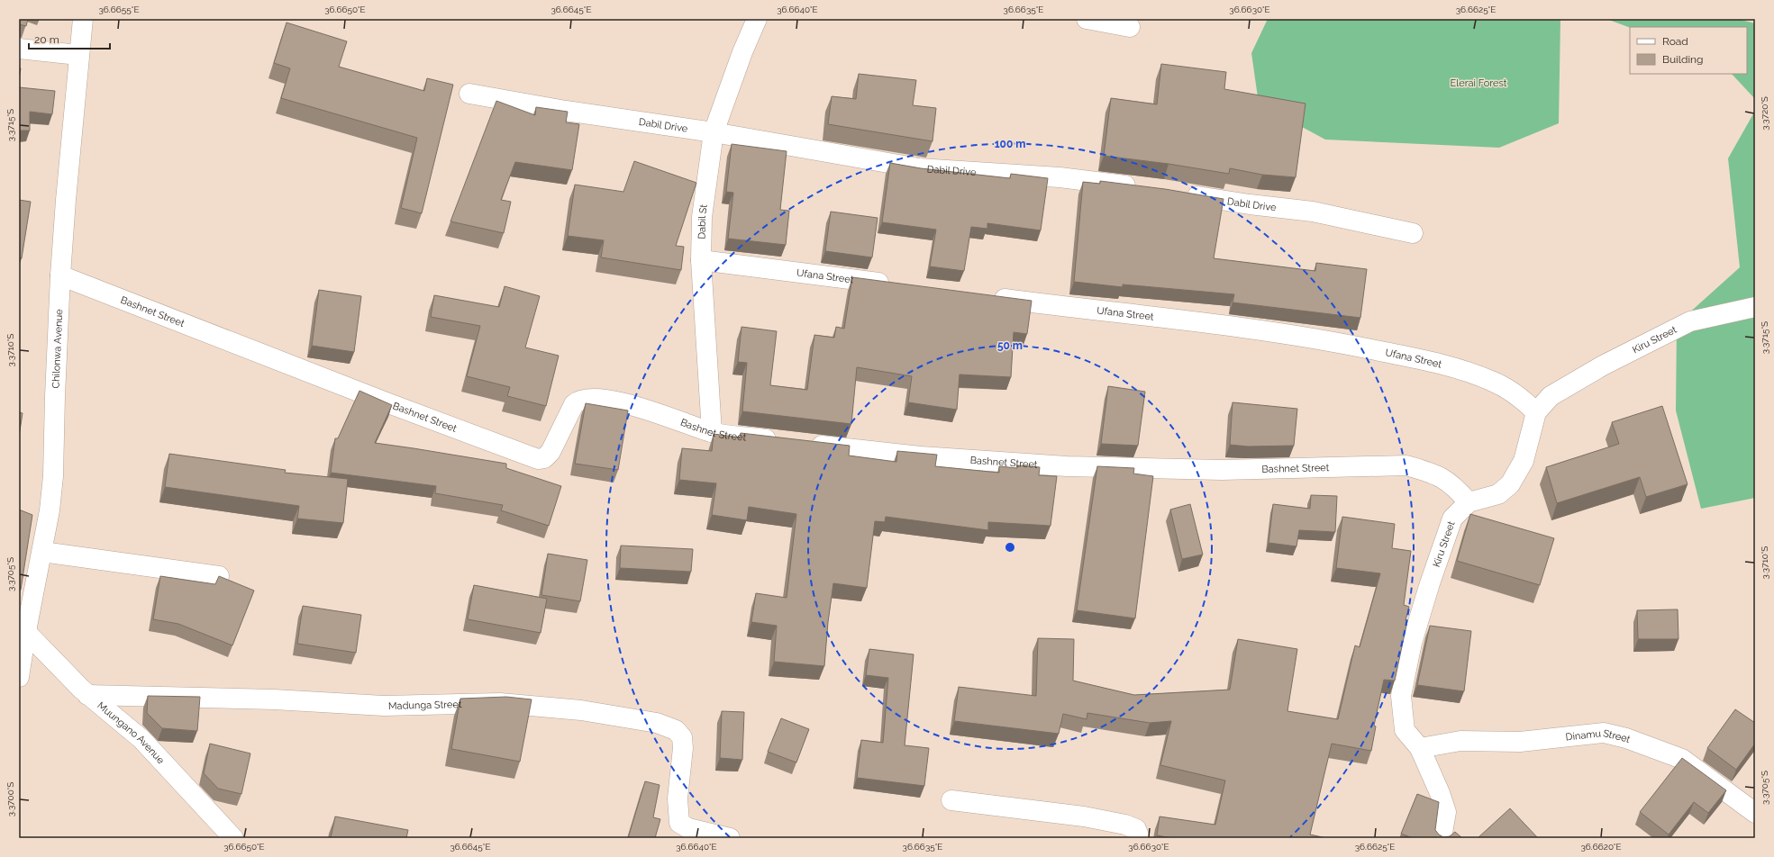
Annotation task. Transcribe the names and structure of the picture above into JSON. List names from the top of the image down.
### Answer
{
  "streets": {
    "street": [
      "Dabil Drive",
      "Dabil St",
      "Ufana Street",
      "Bashnet Street",
      "Kiru Street",
      "Chilonwa Avenue",
      "Madunga Street",
      "Muungano Avenue",
      "Dinamu Street"
    ]
  },
  "crossings": [
    ["Dabil Drive", "Dabil St"],
    ["Dabil St", "Ufana Street"],
    ["Dabil St", "Bashnet Street"],
    ["Ufana Street", "Kiru Street"],
    ["Bashnet Street", "Kiru Street"],
    ["Bashnet Street", "Chilonwa Avenue"],
    ["Kiru Street", "Dinamu Street"],
    ["Chilonwa Avenue", "Muungano Avenue"],
    ["Madunga Street", "Muungano Avenue"]
  ],
  "parks": ["Elerai Forest"],
  "legend": ["Road", "Building"],
  "scale_bar": "20 m",
  "coordinates": [
    "36.6655°E",
    "36.6650°E",
    "36.6645°E",
    "36.6640°E",
    "36.6635°E",
    "36.6630°E",
    "36.6625°E",
    "3.3720°S",
    "3.3715°S",
    "3.3710°S",
    "3.3705°S",
    "3.3700°S",
    "36.6620°E"
  ],
  "rings": ["100 m", "50 m"]
}
